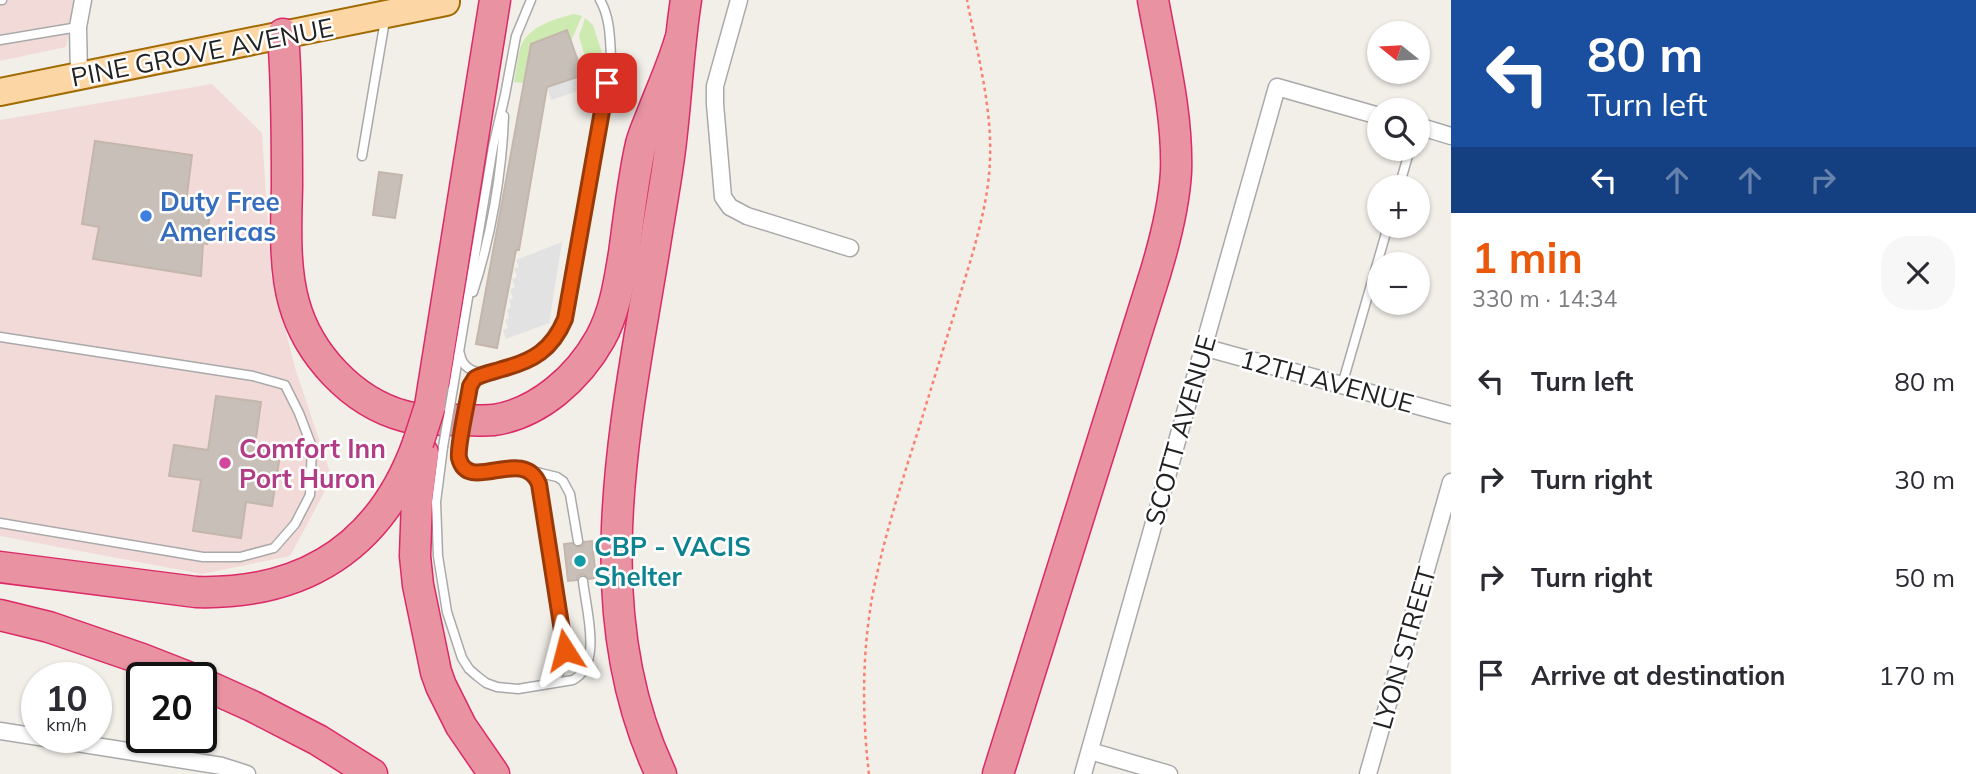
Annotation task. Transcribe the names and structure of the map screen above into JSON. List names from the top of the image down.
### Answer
{
  "streets": {
    "main road": ["PINE GROVE AVENUE"],
    "street": ["12TH AVENUE", "SCOTT AVENUE", "LYON STREET"]
  },
  "crossings": [
    ["12TH AVENUE", "SCOTT AVENUE"]
  ],
  "places": ["Duty Free Americas", "Comfort Inn Port Huron", "CBP - VACIS Shelter"],
  "north": "left",
  "page": {
    "turn": ["80 m", "Turn left"],
    "map_buttons": ["+", "−"],
    "heading": ["1 min", "330 m · 14:34"],
    "list": [
      {
        "name": "Turn left",
        "value": "80 m"
      },
      {
        "name": "Turn right",
        "value": "30 m"
      },
      {
        "name": "Turn right",
        "value": "50 m"
      },
      {
        "name": "Arrive at destination",
        "value": "170 m"
      }
    ],
    "speed": "10 km/h",
    "limit": "20"
  }
}
